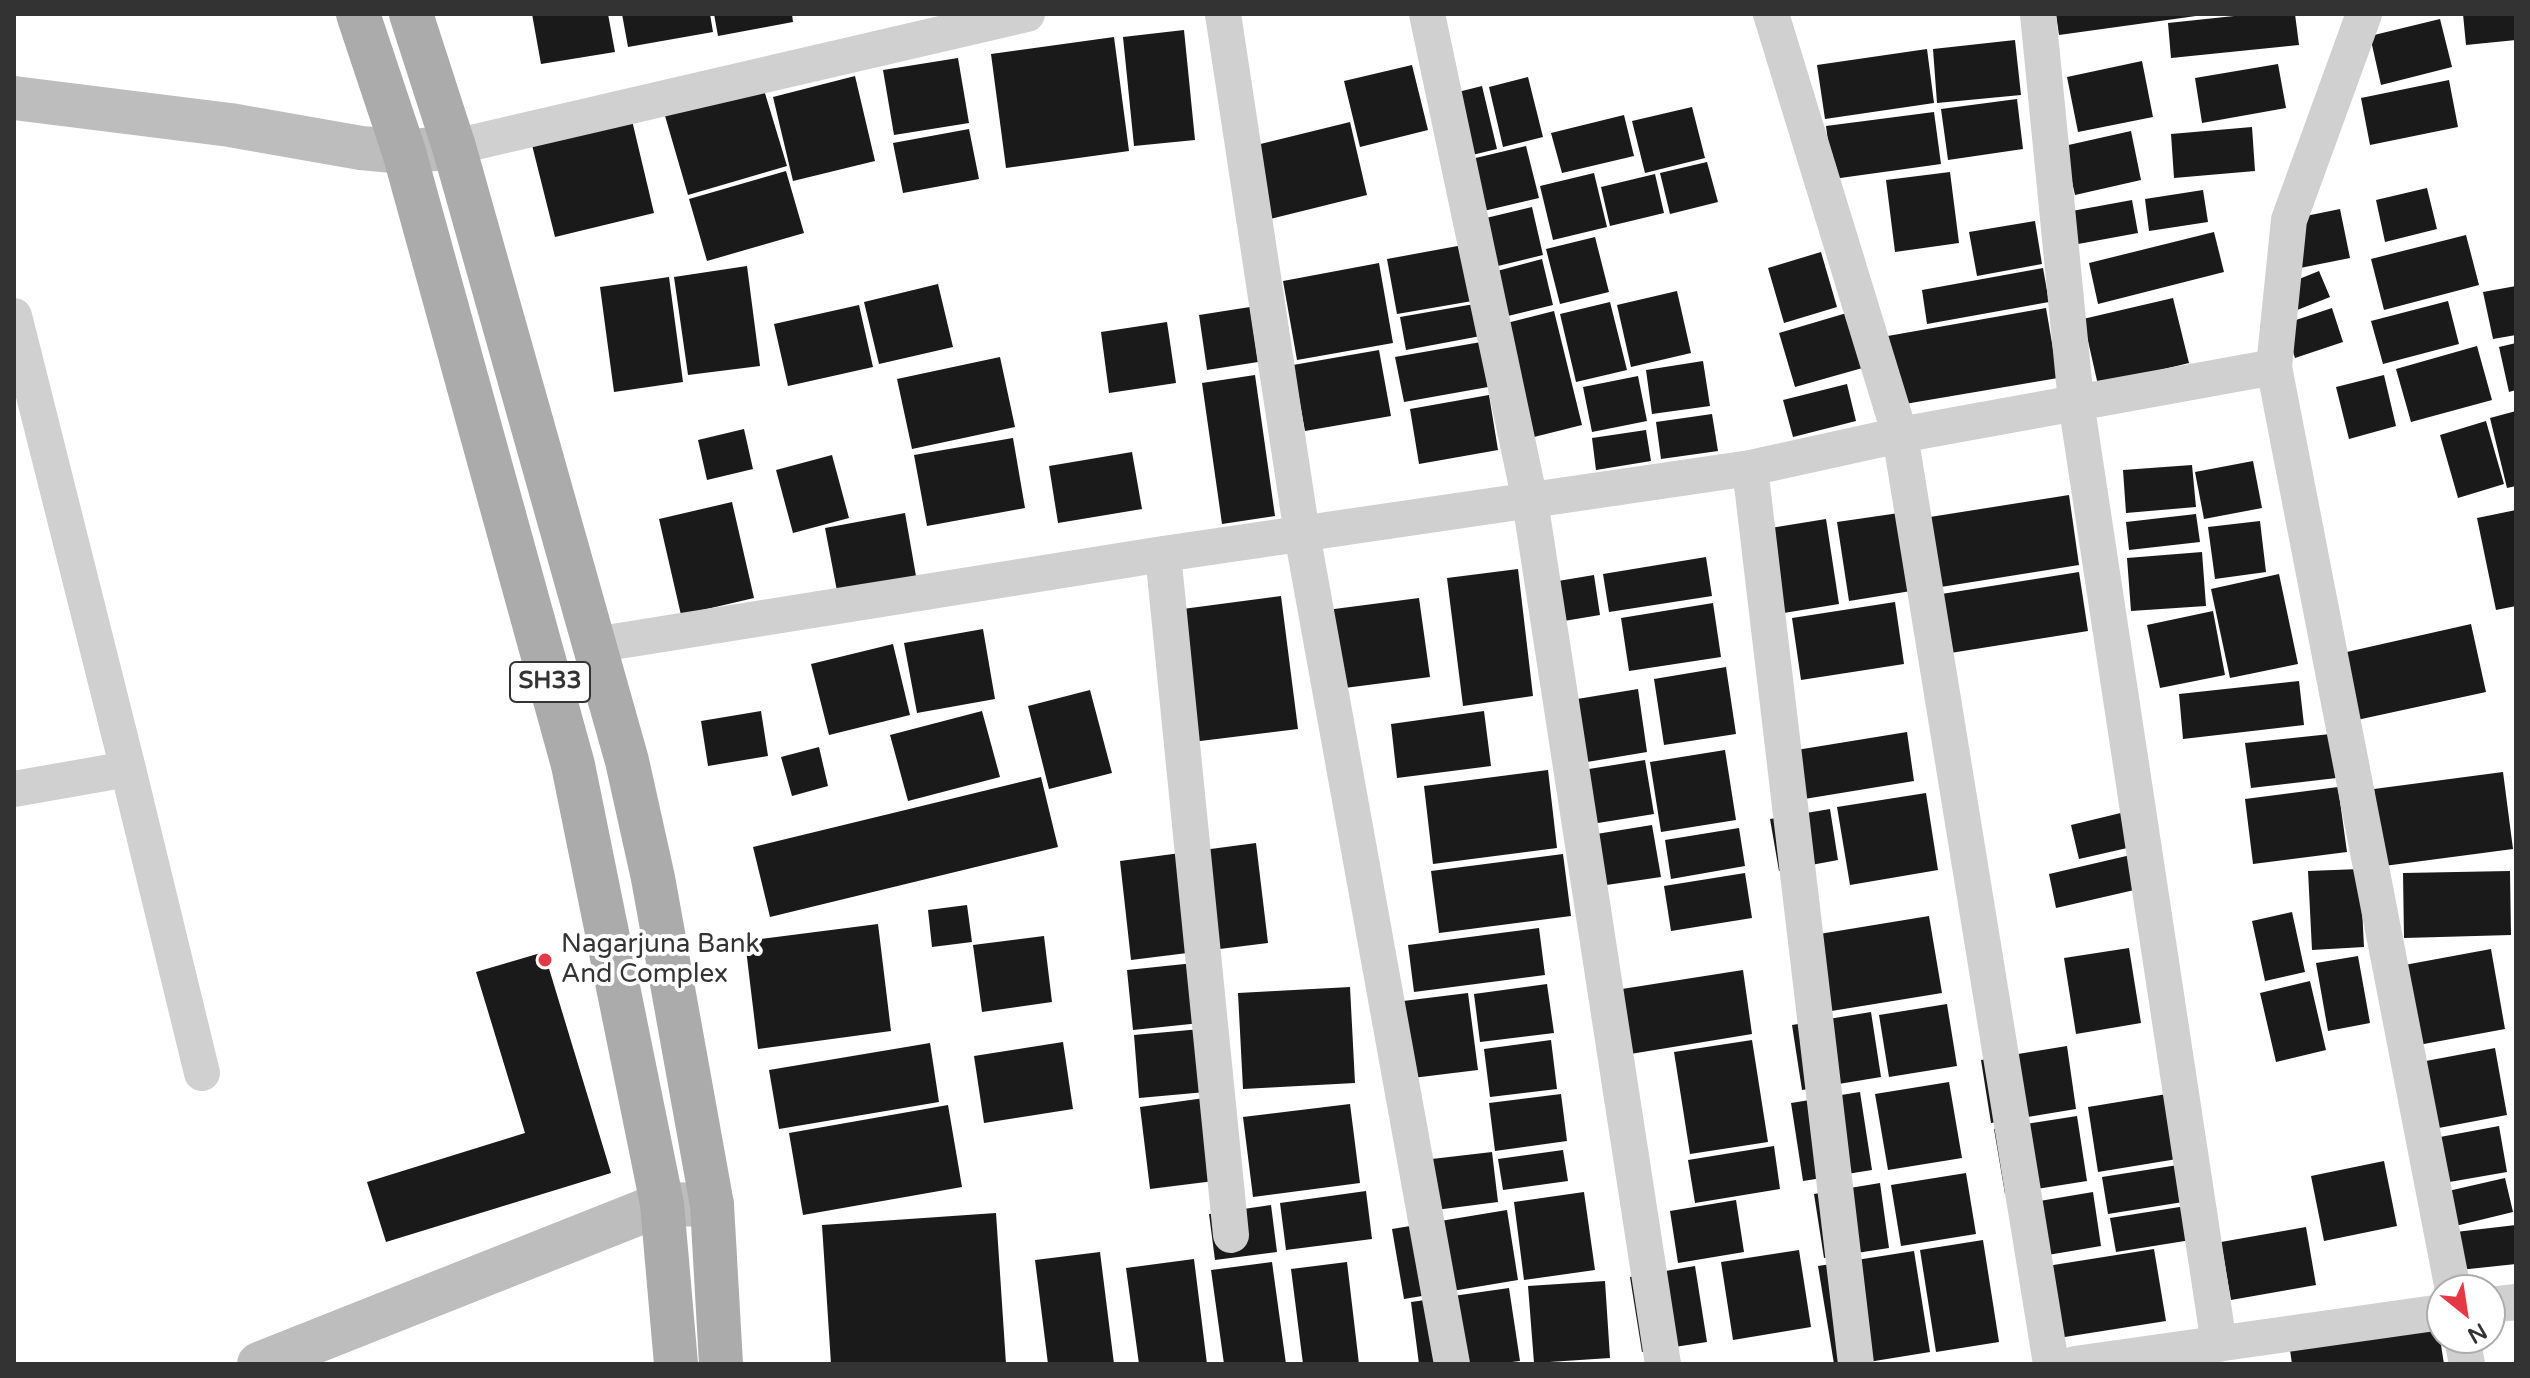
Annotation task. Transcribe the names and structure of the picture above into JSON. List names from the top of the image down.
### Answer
{
  "streets": {
    "main road": ["SH33"]
  },
  "places": ["Nagarjuna Bank And Complex"],
  "north": "bottom right"
}
